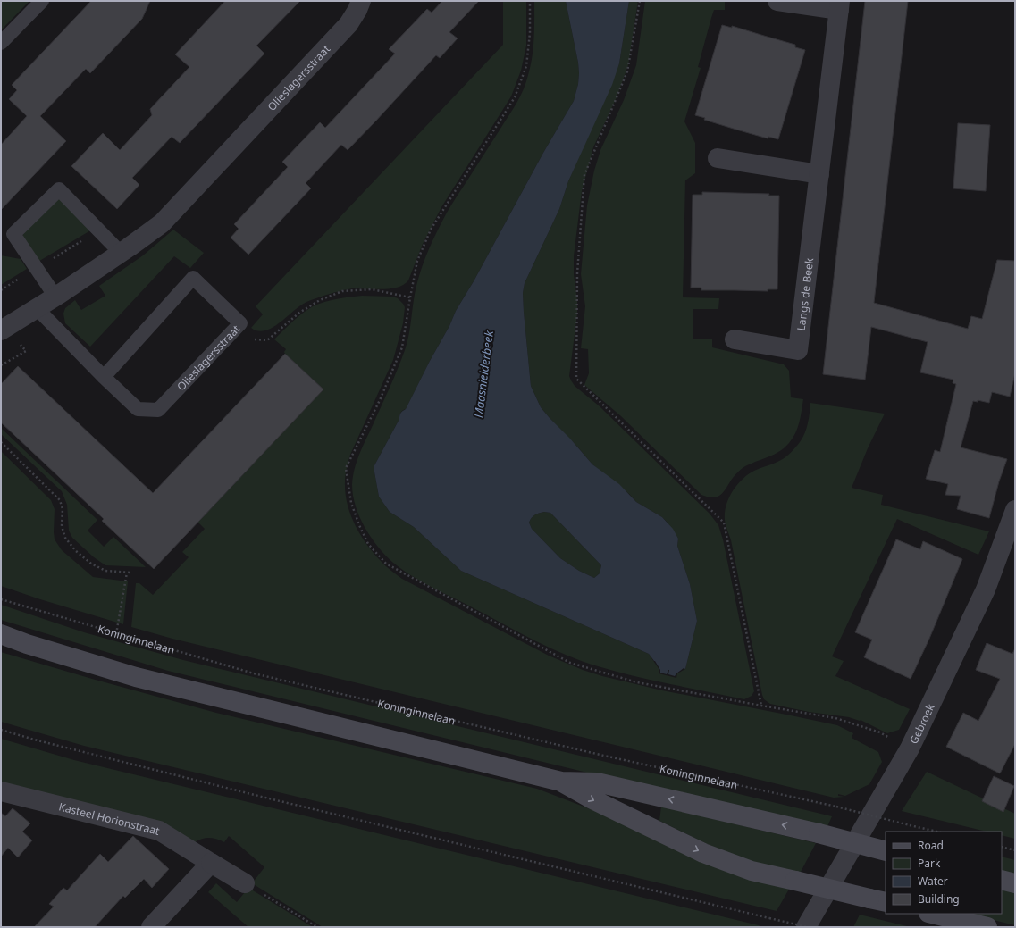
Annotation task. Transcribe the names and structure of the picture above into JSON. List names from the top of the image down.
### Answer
{
  "streets": {
    "street": [
      "Olieslagersstraat",
      "Langs de Beek",
      "Gebroek",
      "Kasteel Horionstraat"
    ],
    "path": ["Koninginnelaan"]
  },
  "water": ["Maasnielderbeek"],
  "legend": [
    "Road",
    "Park",
    "Water",
    "Building"
  ]
}
